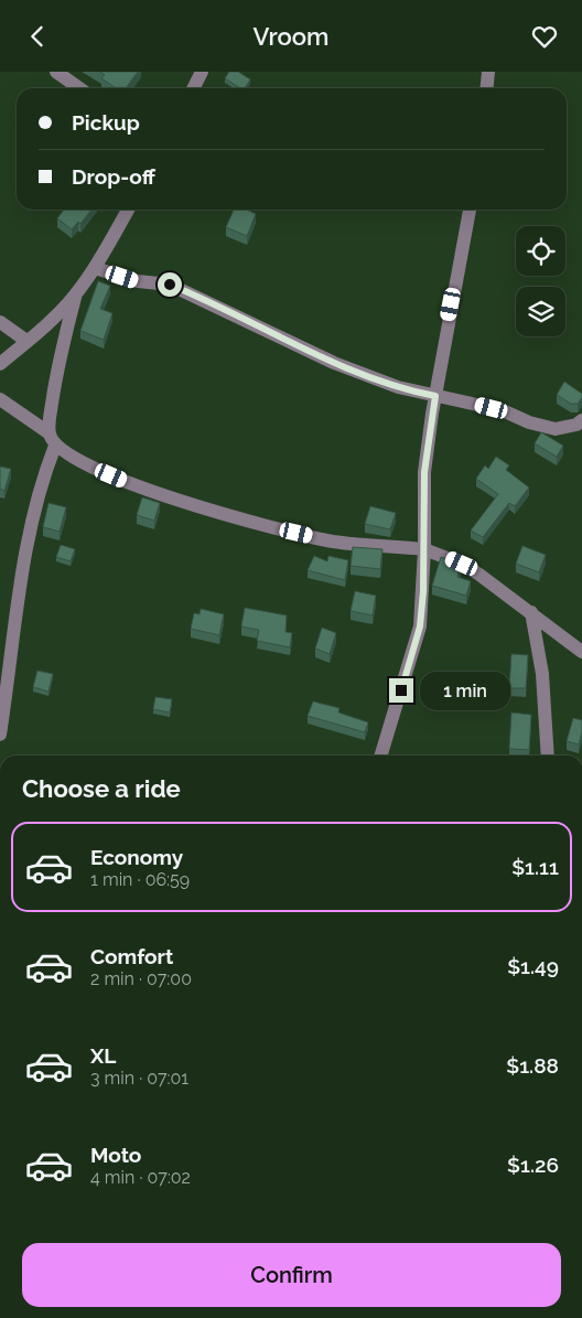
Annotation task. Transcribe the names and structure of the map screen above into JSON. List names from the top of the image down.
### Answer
{
  "page": {
    "header": "Vroom",
    "banner": ["Pickup", "Drop-off"],
    "bubble": "1 min",
    "heading": "Choose a ride",
    "list": [
      {
        "name": "Economy",
        "note": "1 min · 06:59",
        "value": "$1.11"
      },
      {
        "name": "Comfort",
        "note": "2 min · 07:00",
        "value": "$1.49"
      },
      {
        "name": "XL",
        "note": "3 min · 07:01",
        "value": "$1.88"
      },
      {
        "name": "Moto",
        "note": "4 min · 07:02",
        "value": "$1.26"
      }
    ],
    "buttons": "Confirm"
  }
}
